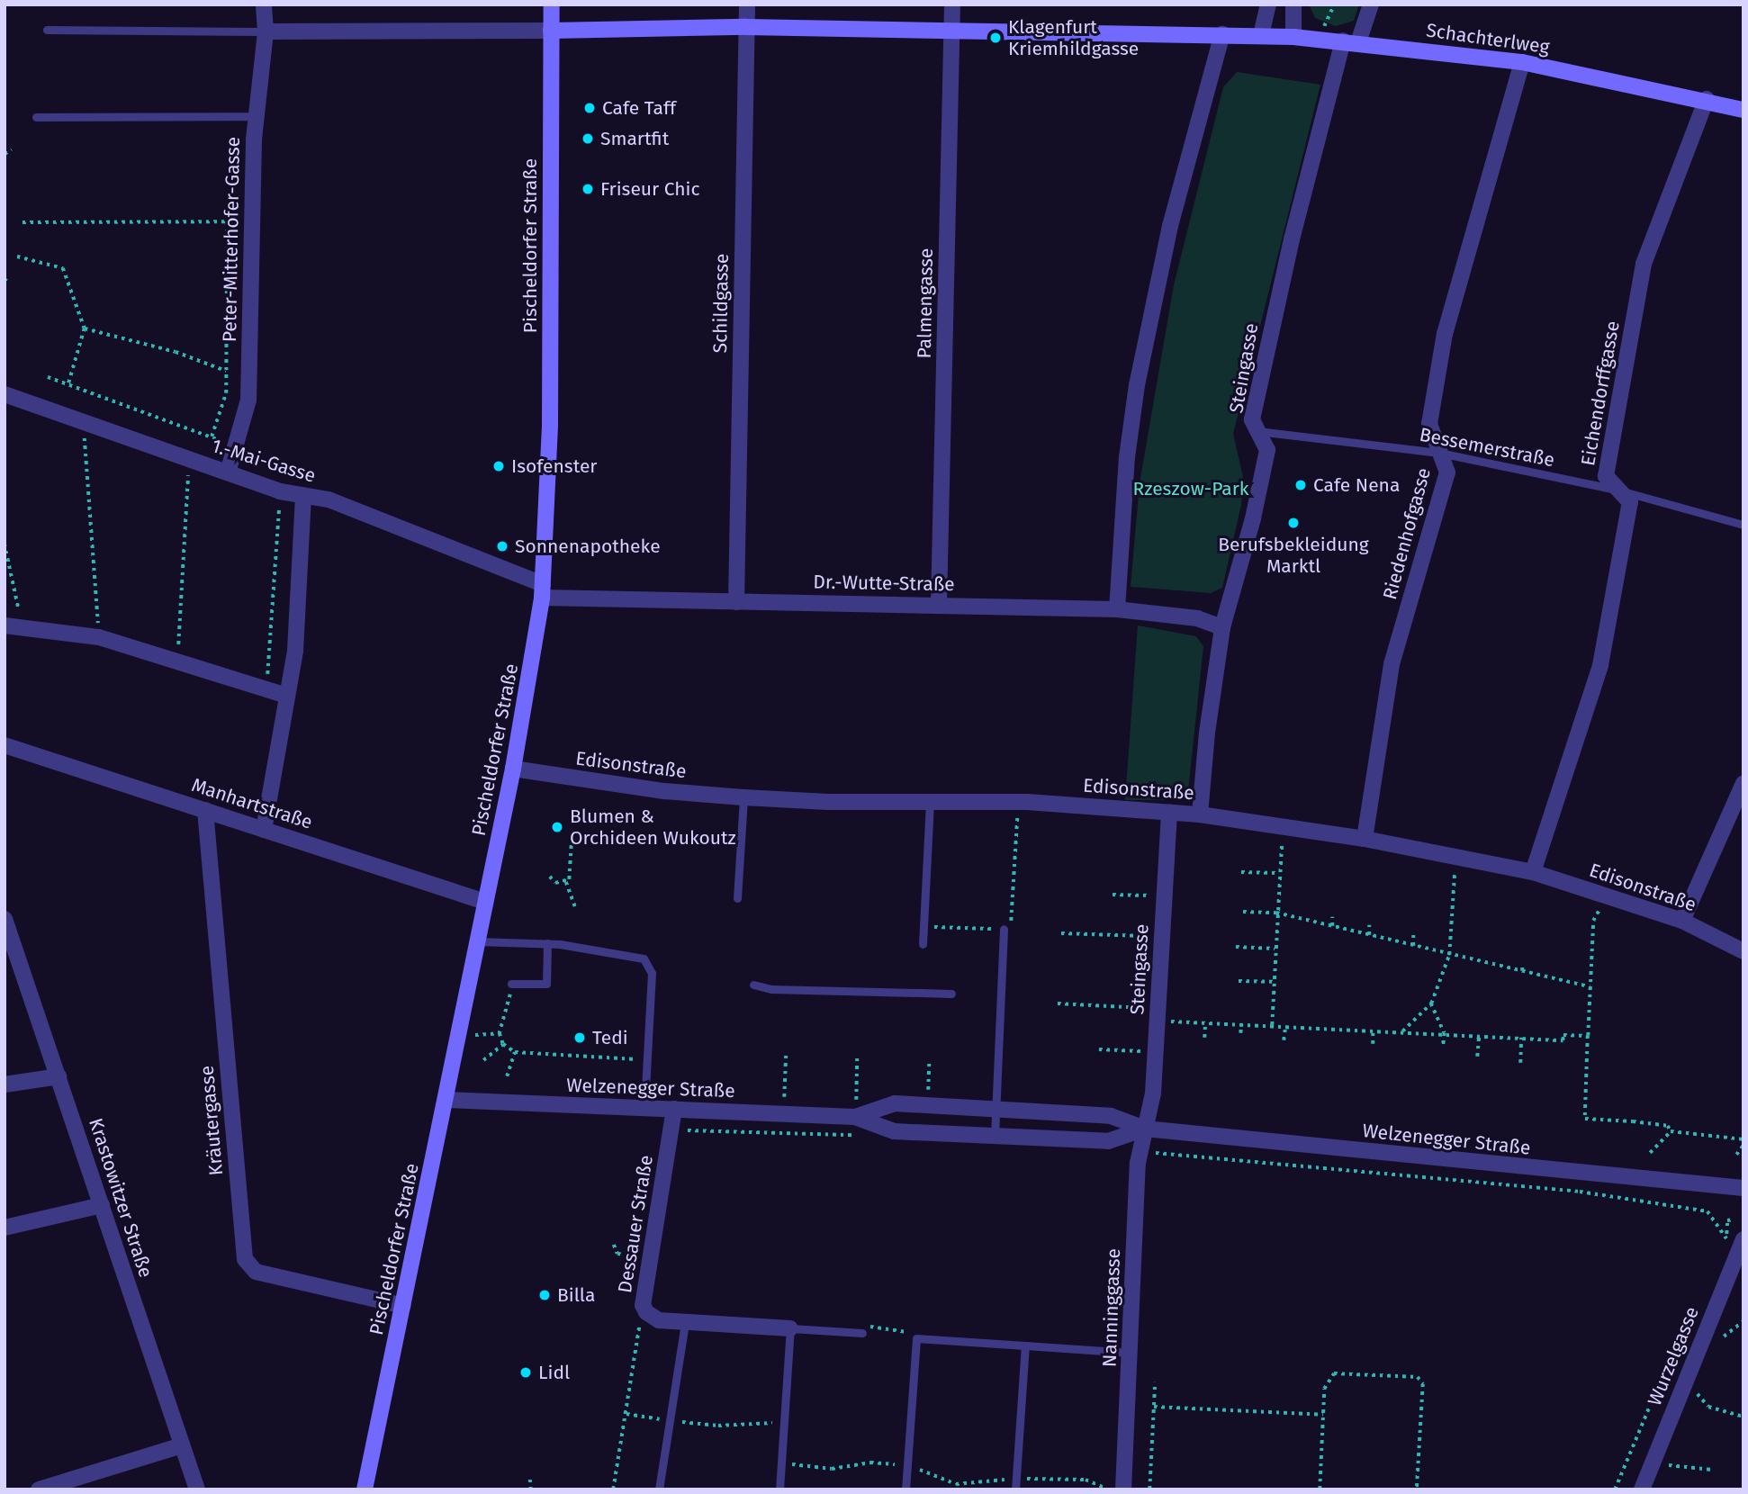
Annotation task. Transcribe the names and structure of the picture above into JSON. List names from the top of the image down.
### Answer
{
  "streets": {
    "main road": ["Schachterlweg", "Pischeldorfer Straße"],
    "street": [
      "Peter-Mitterhofer-Gasse",
      "Schildgasse",
      "Palmengasse",
      "Steingasse",
      "Eichendorffgasse",
      "1.-Mai-Gasse",
      "Riedenhofgasse",
      "Dr.-Wutte-Straße",
      "Edisonstraße",
      "Manhartstraße",
      "Welzenegger Straße",
      "Kräutergasse",
      "Krastowitzer Straße",
      "Dessauer Straße",
      "Nanninggasse",
      "Wurzelgasse"
    ],
    "lane": ["Bessemerstraße"]
  },
  "crossings": [
    ["Schachterlweg", "Pischeldorfer Straße"],
    ["Schachterlweg", "Schildgasse"],
    ["Schachterlweg", "Palmengasse"],
    ["Schachterlweg", "Steingasse"],
    ["Schachterlweg", "Eichendorffgasse"],
    ["Schachterlweg", "Riedenhofgasse"],
    ["Peter-Mitterhofer-Gasse", "1.-Mai-Gasse"],
    ["Pischeldorfer Straße", "1.-Mai-Gasse"],
    ["Pischeldorfer Straße", "Dr.-Wutte-Straße"],
    ["Pischeldorfer Straße", "Edisonstraße"],
    ["Pischeldorfer Straße", "Manhartstraße"],
    ["Pischeldorfer Straße", "Welzenegger Straße"],
    ["Pischeldorfer Straße", "Kräutergasse"],
    ["Schildgasse", "Dr.-Wutte-Straße"],
    ["Palmengasse", "Dr.-Wutte-Straße"],
    ["Steingasse", "Bessemerstraße"],
    ["Steingasse", "Dr.-Wutte-Straße"],
    ["Steingasse", "Edisonstraße"],
    ["Steingasse", "Welzenegger Straße"],
    ["Steingasse", "Nanninggasse"],
    ["Eichendorffgasse", "Bessemerstraße"],
    ["Eichendorffgasse", "Edisonstraße"],
    ["Bessemerstraße", "Riedenhofgasse"],
    ["1.-Mai-Gasse", "Dr.-Wutte-Straße"],
    ["Riedenhofgasse", "Edisonstraße"],
    ["Manhartstraße", "Kräutergasse"],
    ["Welzenegger Straße", "Dessauer Straße"],
    ["Welzenegger Straße", "Nanninggasse"]
  ],
  "parks": ["Rzeszow-Park"],
  "places": [
    "Klagenfurt Kriemhildgasse",
    "Cafe Taff",
    "Smartfit",
    "Friseur Chic",
    "Isofenster",
    "Cafe Nena",
    "Berufsbekleidung Marktl",
    "Sonnenapotheke",
    "Blumen & Orchideen Wukoutz",
    "Tedi",
    "Billa",
    "Lidl"
  ]
}
